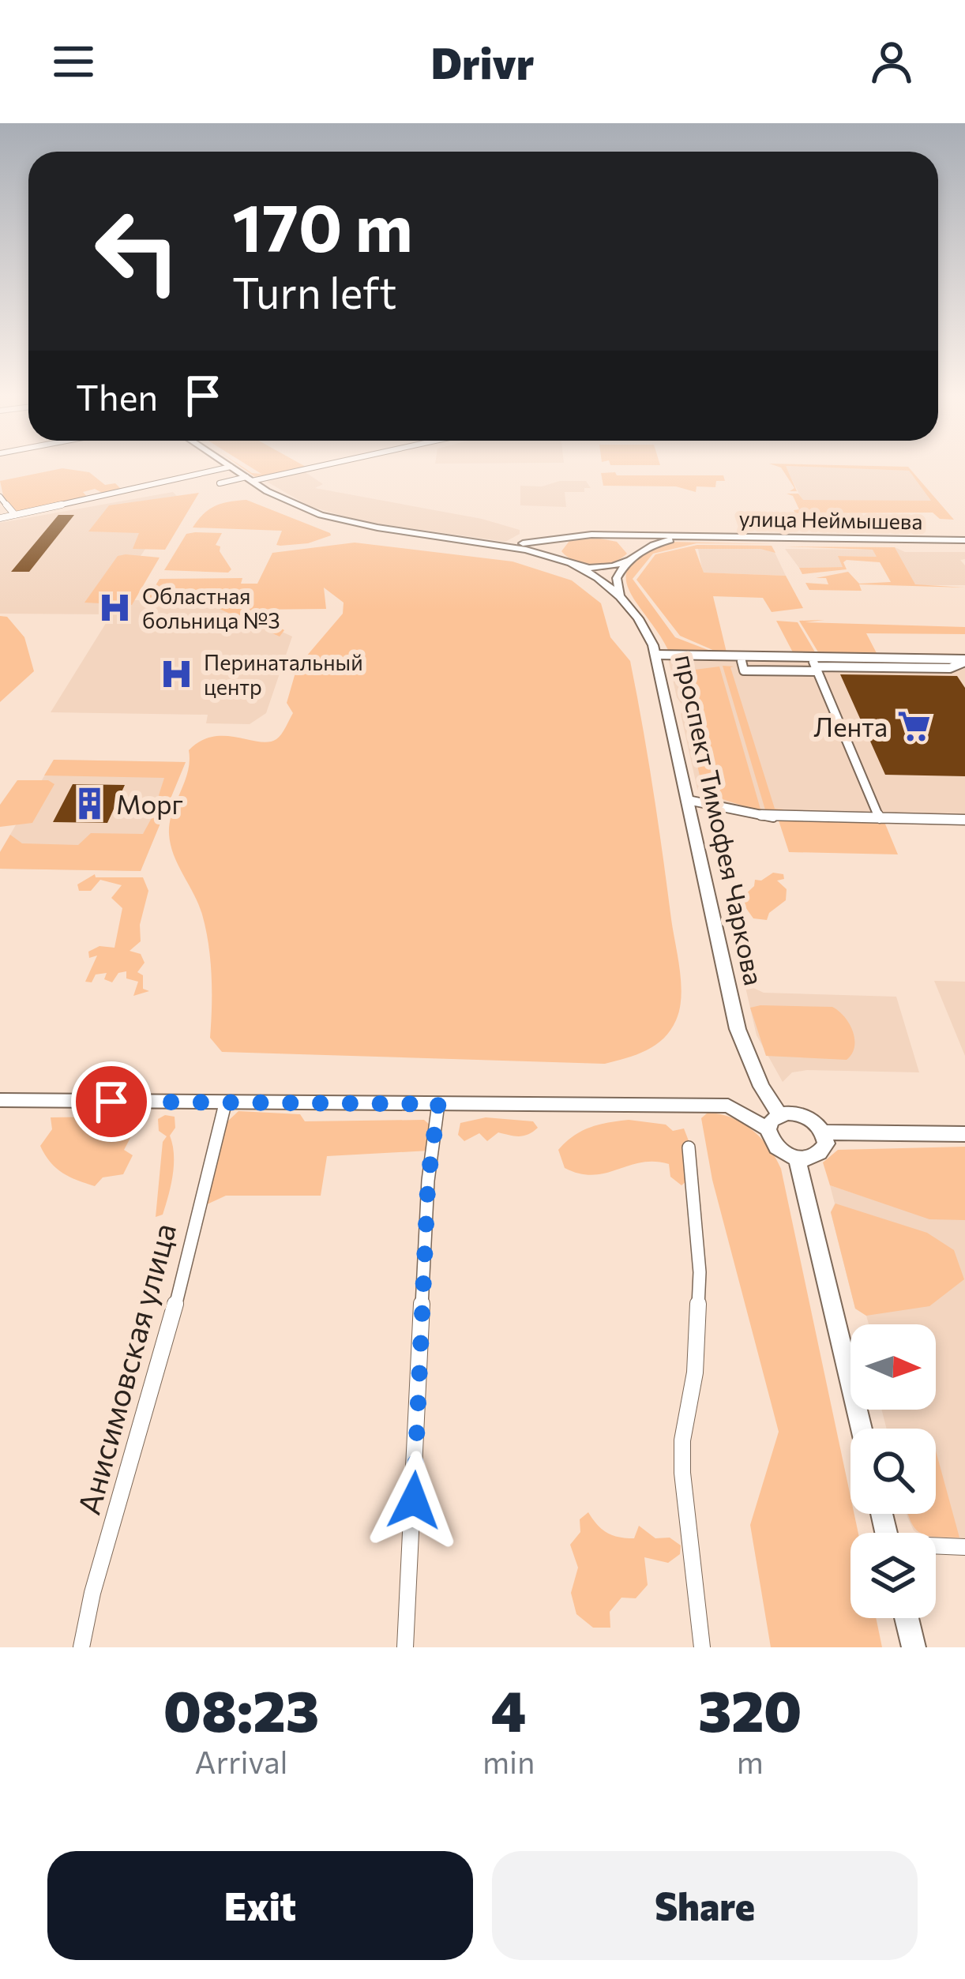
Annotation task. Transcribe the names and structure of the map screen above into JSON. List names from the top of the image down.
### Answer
{
  "streets": {
    "main road": ["улица Неймышева", "проспект Тимофея Чаркова"],
    "street": ["Анисимовская улица"]
  },
  "places": {
    "hospital": ["Областная больница №3", "Перинатальный центр"],
    "supermarket": ["Лента"],
    "building": ["Морг"]
  },
  "north": "right",
  "page": {
    "header": "Drivr",
    "turn": ["170 m", "Turn left"],
    "then": "Then",
    "eta": [
      "08:23",
      "Arrival",
      "4",
      "min",
      "320",
      "m"
    ],
    "buttons": ["Exit", "Share"]
  }
}
